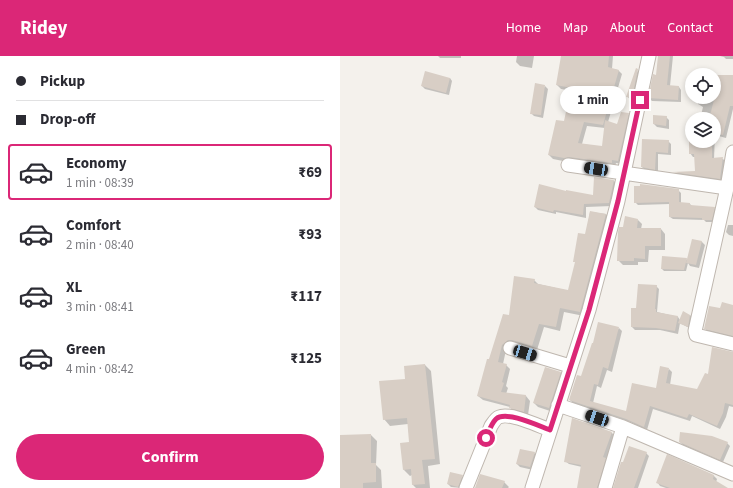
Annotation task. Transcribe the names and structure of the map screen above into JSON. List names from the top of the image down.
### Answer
{
  "page": {
    "header": "Ridey",
    "nav": [
      "Home",
      "Map",
      "About",
      "Contact"
    ],
    "banner": ["Pickup", "Drop-off"],
    "bubble": "1 min",
    "list": [
      {
        "name": "Economy",
        "note": "1 min · 08:39",
        "value": "₹69"
      },
      {
        "name": "Comfort",
        "note": "2 min · 08:40",
        "value": "₹93"
      },
      {
        "name": "XL",
        "note": "3 min · 08:41",
        "value": "₹117"
      },
      {
        "name": "Green",
        "note": "4 min · 08:42",
        "value": "₹125"
      }
    ],
    "buttons": "Confirm"
  }
}
